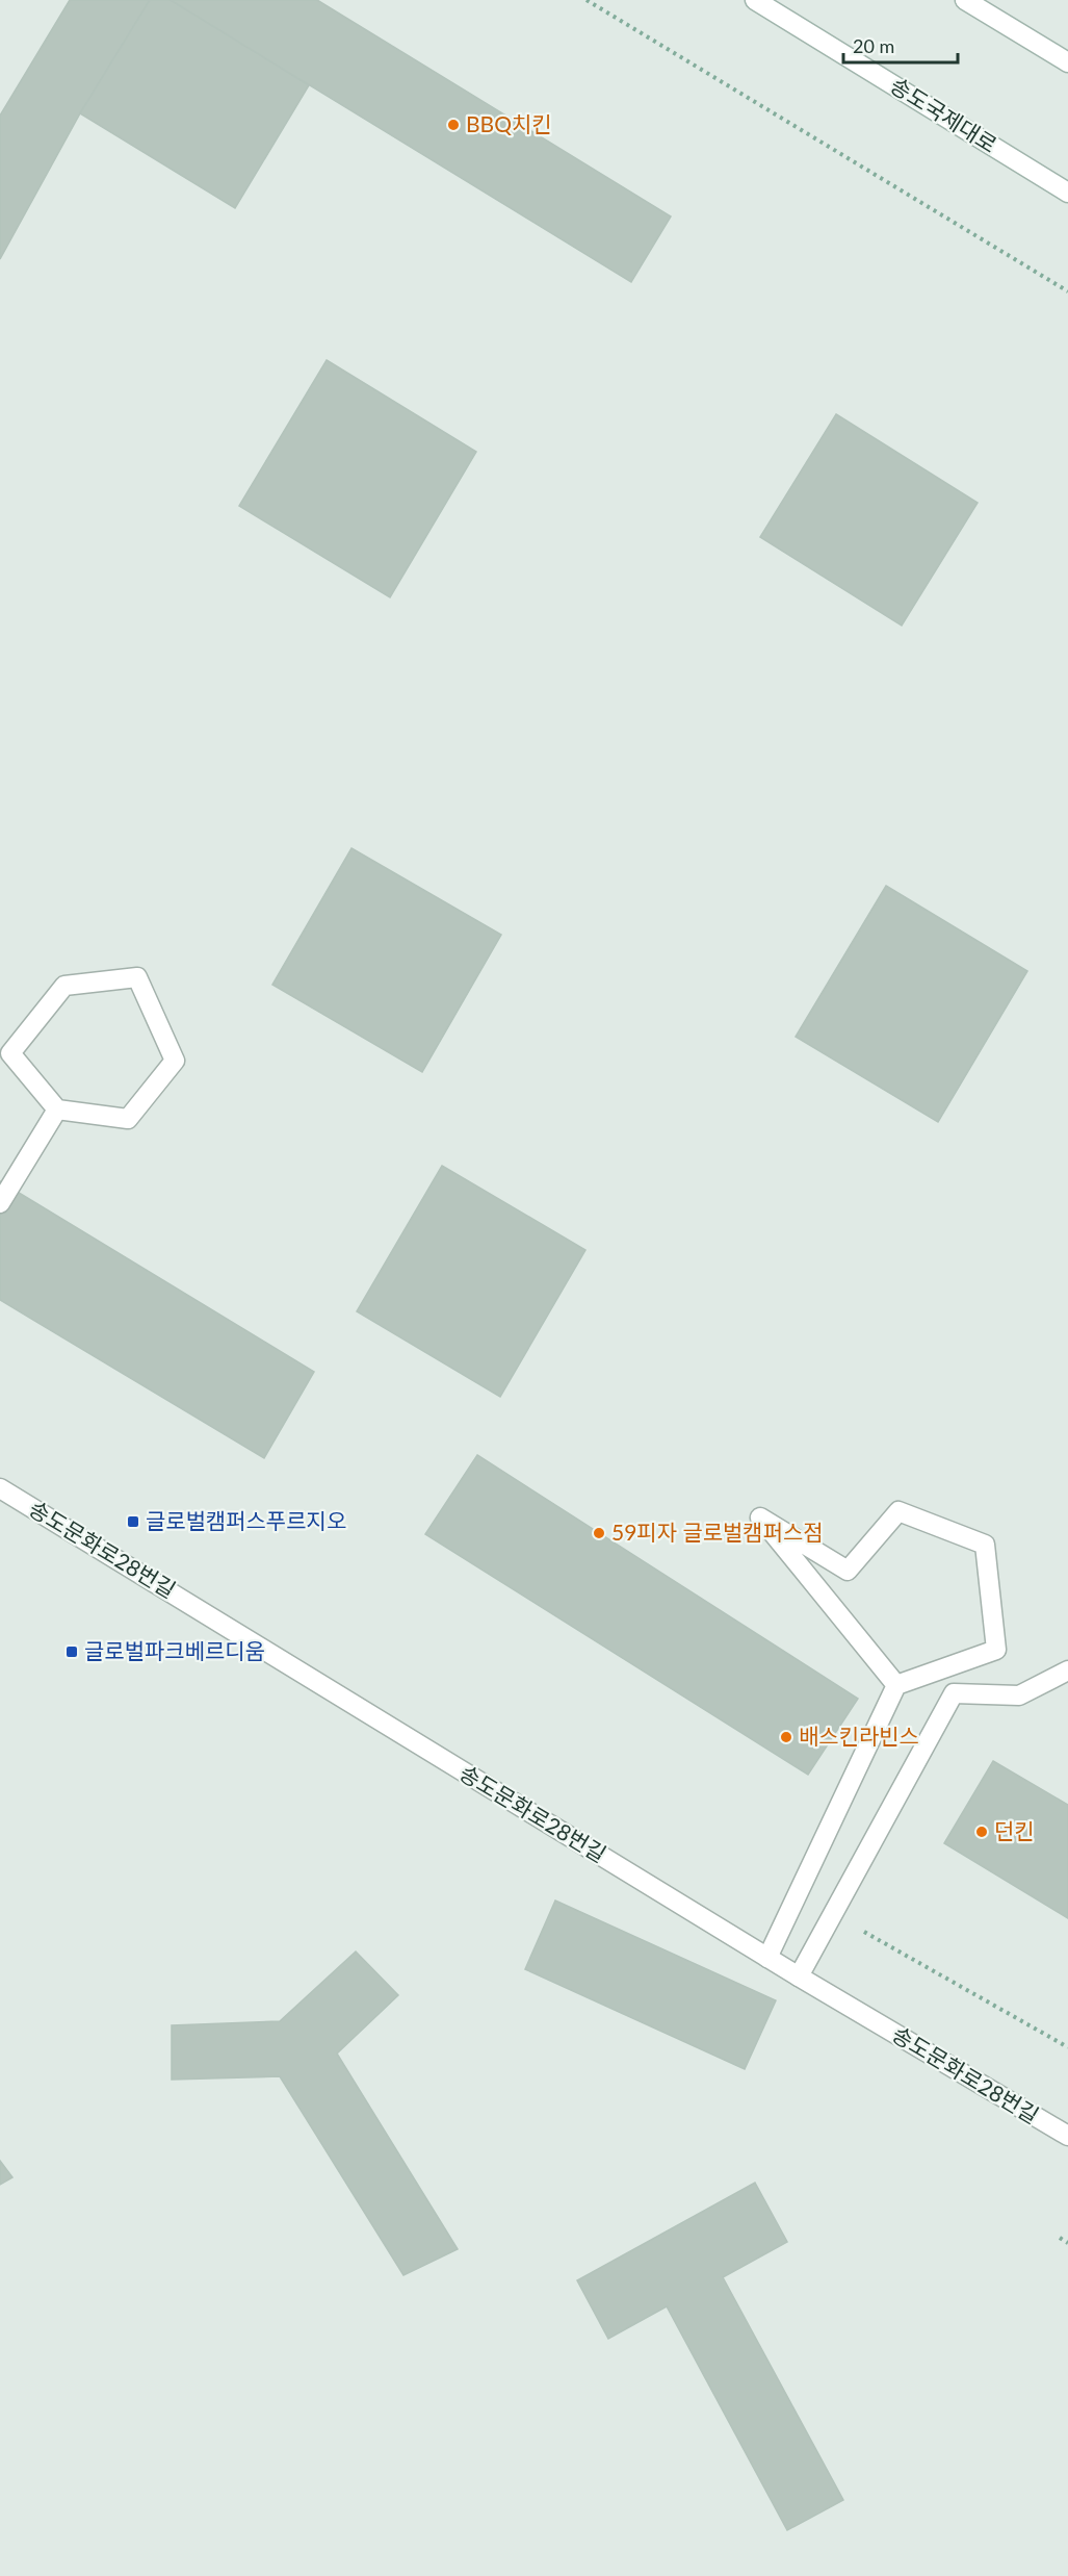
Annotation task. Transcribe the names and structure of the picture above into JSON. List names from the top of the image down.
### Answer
{
  "streets": {
    "street": ["송도국제대로", "송도문화로28번길"]
  },
  "places": {
    "other": [
      "BBQ치킨",
      "59피자 글로벌캠퍼스점",
      "배스킨라빈스",
      "던킨"
    ],
    "transit": ["글로벌캠퍼스푸르지오", "글로벌파크베르디움"]
  },
  "scale_bar": "20 m"
}
